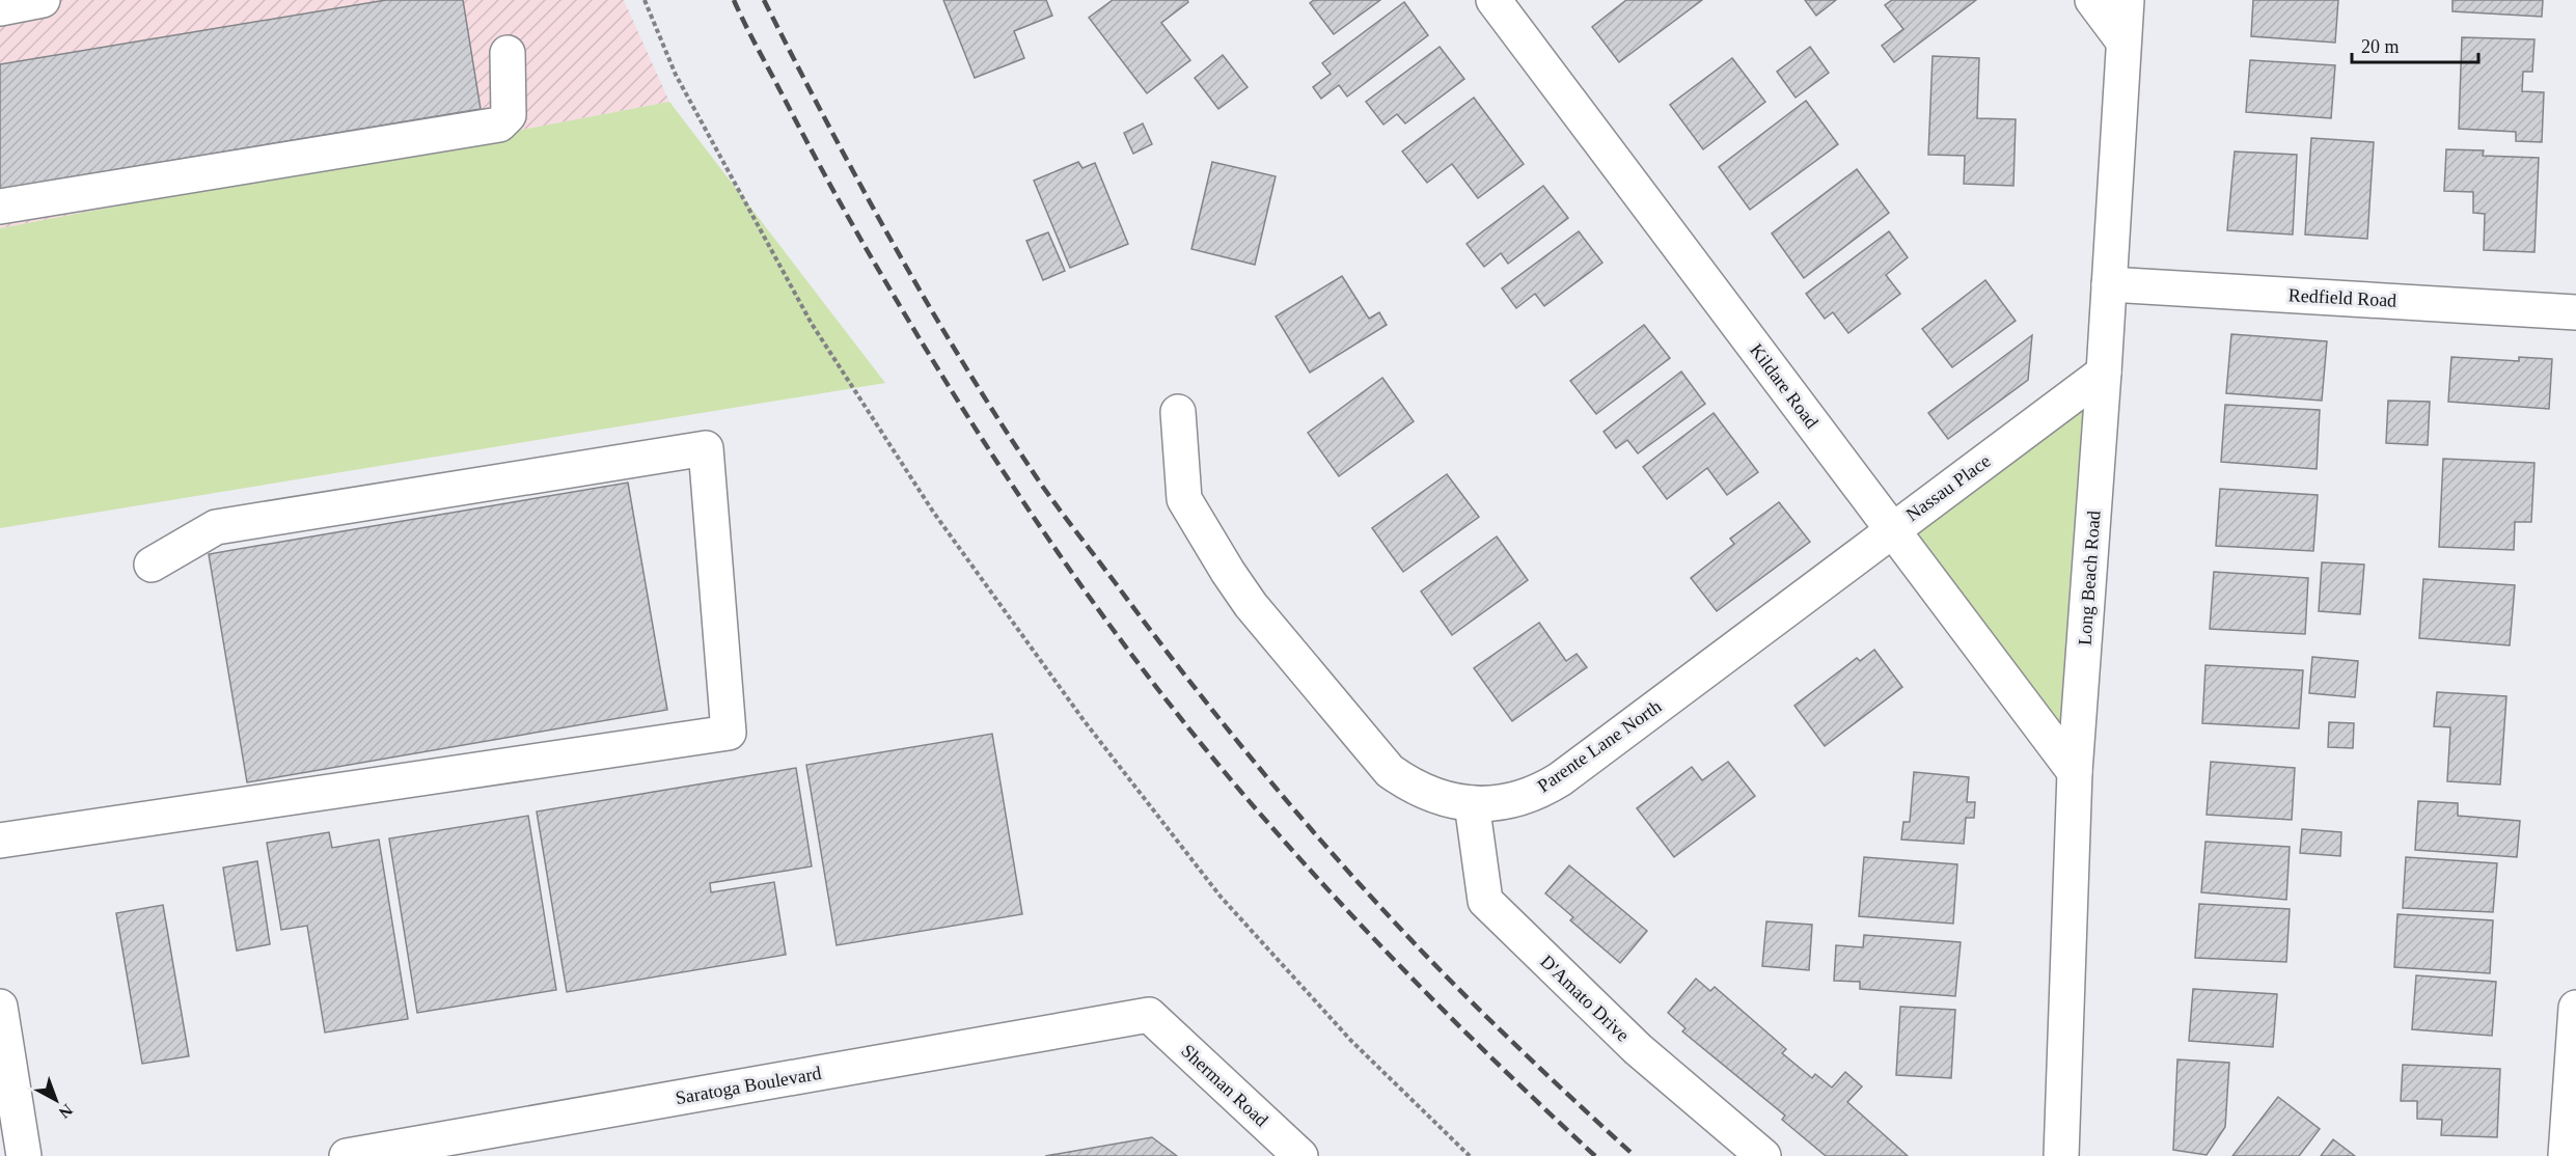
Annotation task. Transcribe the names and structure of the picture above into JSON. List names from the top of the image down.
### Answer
{
  "streets": {
    "street": [
      "Redfield Road",
      "Kildare Road",
      "Nassau Place",
      "Long Beach Road",
      "Parente Lane North",
      "D'Amato Drive",
      "Saratoga Boulevard",
      "Sherman Road"
    ]
  },
  "crossings": [
    ["Redfield Road", "Long Beach Road"],
    ["Kildare Road", "Nassau Place"],
    ["Kildare Road", "Long Beach Road"],
    ["Kildare Road", "Parente Lane North"],
    ["Nassau Place", "Long Beach Road"],
    ["Nassau Place", "Parente Lane North"],
    ["Parente Lane North", "D'Amato Drive"],
    ["Saratoga Boulevard", "Sherman Road"]
  ],
  "scale_bar": "20 m",
  "north": "bottom right"
}
